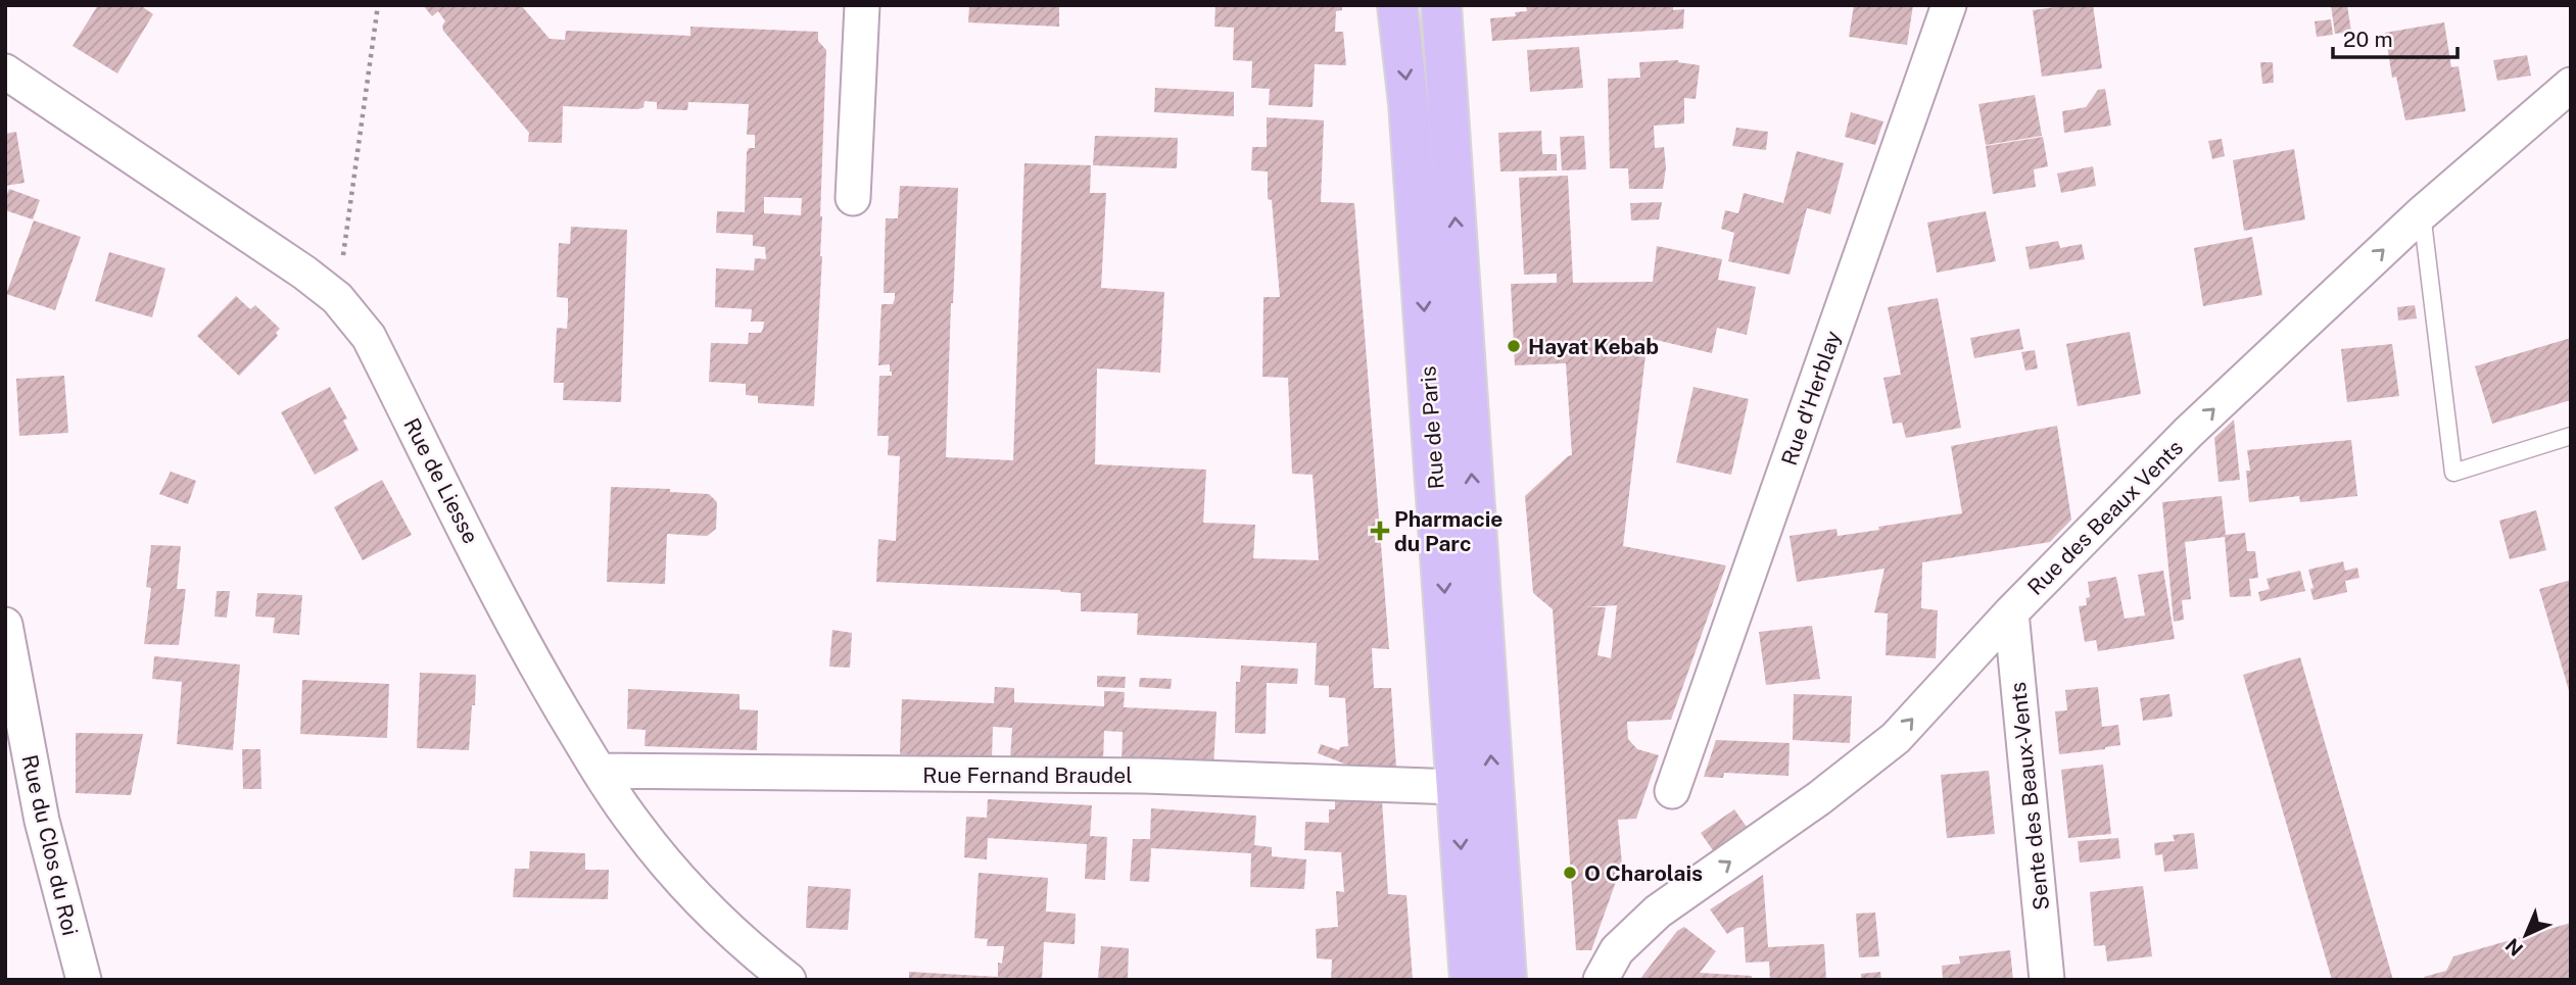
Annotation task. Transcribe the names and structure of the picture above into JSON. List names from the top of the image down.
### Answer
{
  "streets": {
    "main road": ["Rue de Paris"],
    "street": [
      "Rue d'Herblay",
      "Rue de Liesse",
      "Rue des Beaux Vents",
      "Rue Fernand Braudel",
      "Sente des Beaux-Vents",
      "Rue du Clos du Roi"
    ]
  },
  "crossings": [
    ["Rue de Paris", "Rue Fernand Braudel"],
    ["Rue de Liesse", "Rue Fernand Braudel"],
    ["Rue des Beaux Vents", "Sente des Beaux-Vents"]
  ],
  "one_way": ["Rue des Beaux Vents"],
  "places": {
    "other": ["Hayat Kebab", "O Charolais"],
    "health": ["Pharmacie du Parc"]
  },
  "scale_bar": "20 m",
  "north": "bottom left"
}
